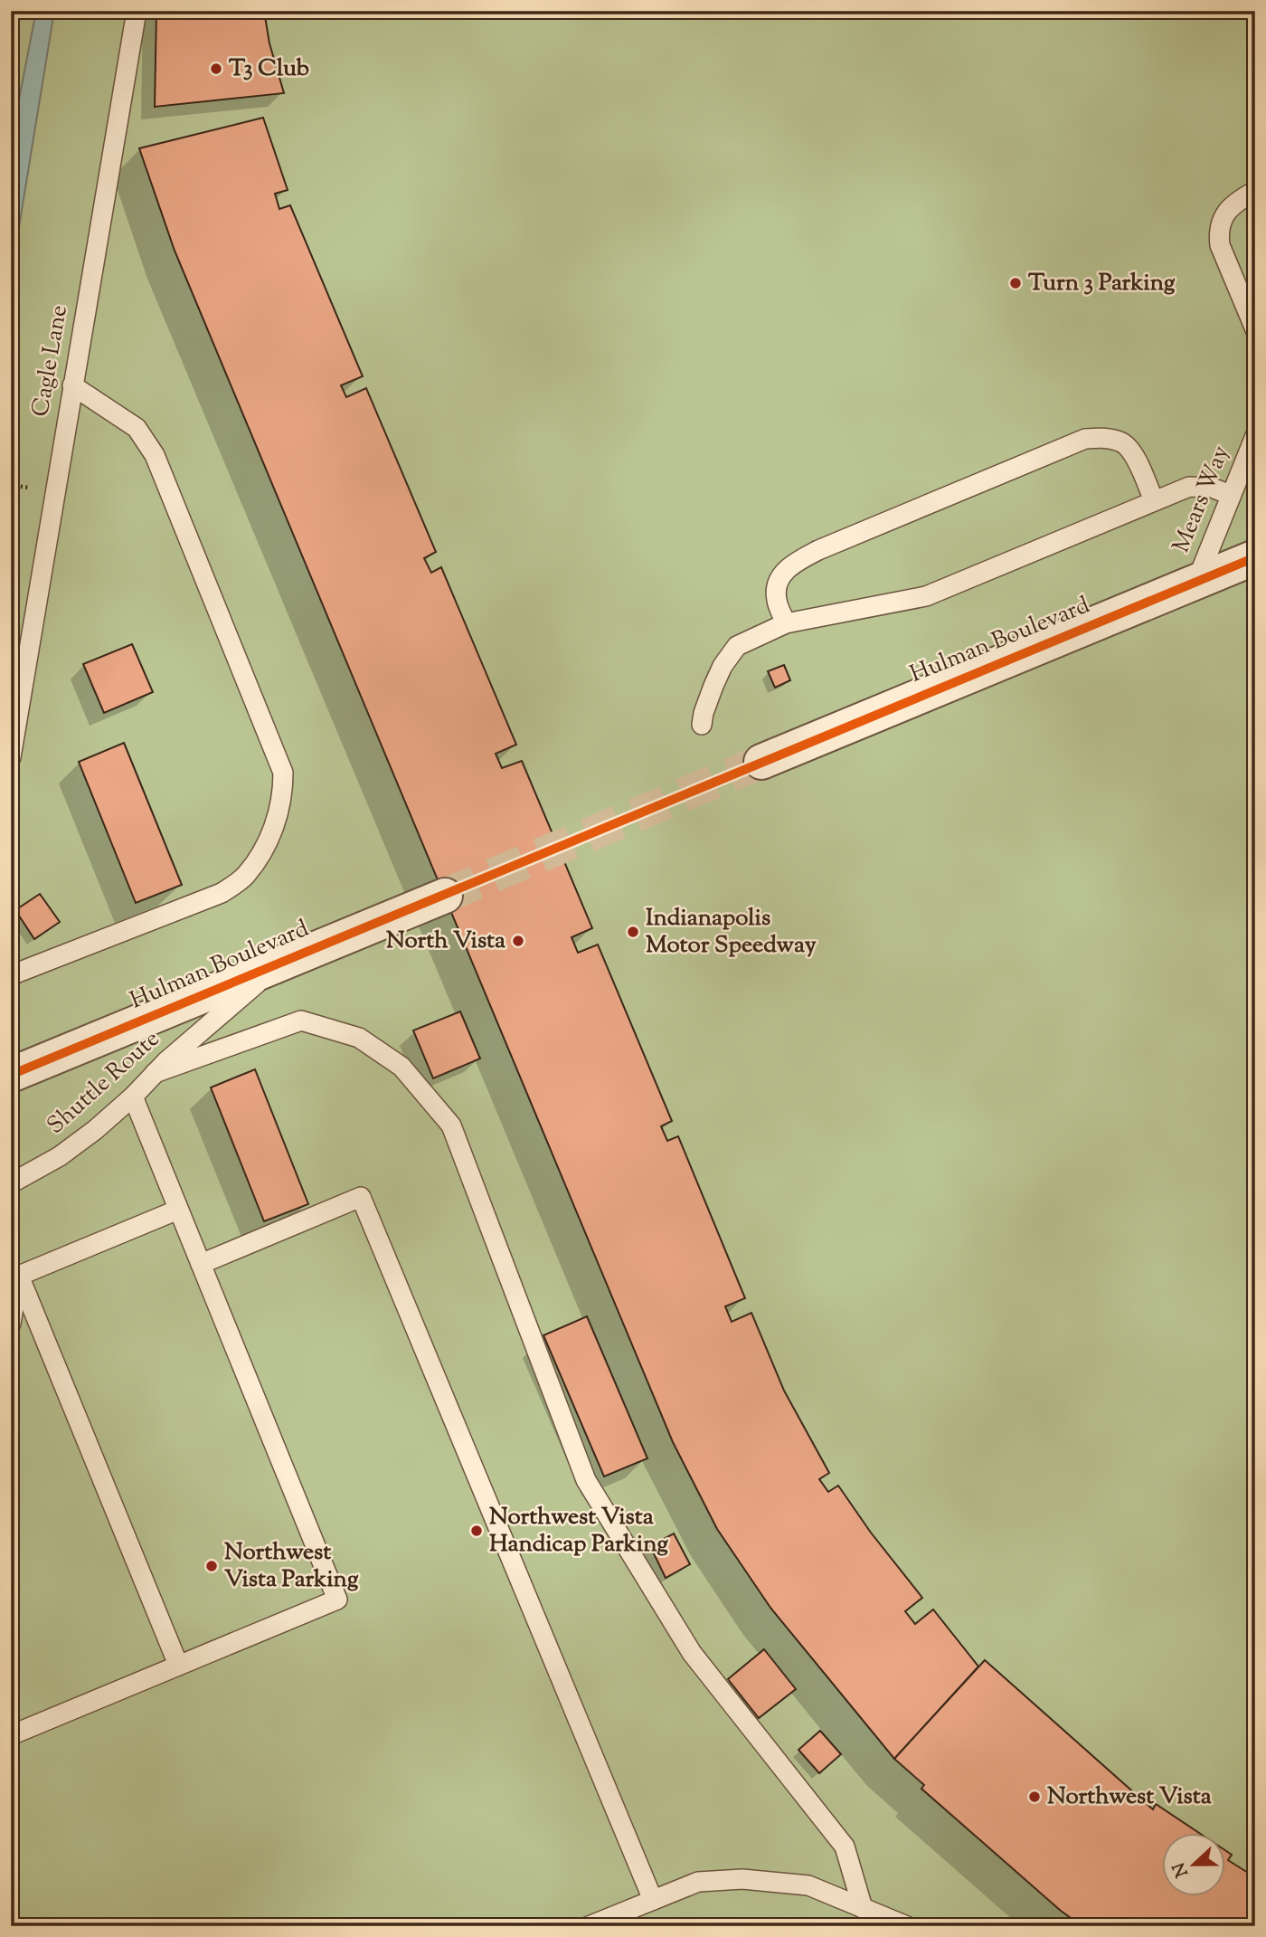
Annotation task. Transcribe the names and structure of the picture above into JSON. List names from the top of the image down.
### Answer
{
  "streets": {
    "street": ["Hulman Boulevard"],
    "lane": ["Cagle Lane", "Mears Way", "Shuttle Route"]
  },
  "crossings": [
    ["Mears Way", "Hulman Boulevard"],
    ["Hulman Boulevard", "Shuttle Route"]
  ],
  "places": [
    "T3 Club",
    "Turn 3 Parking",
    "Indianapolis Motor Speedway",
    "North Vista",
    "Northwest Vista Handicap Parking",
    "Northwest Vista Parking",
    "Northwest Vista"
  ],
  "north": "left"
}
